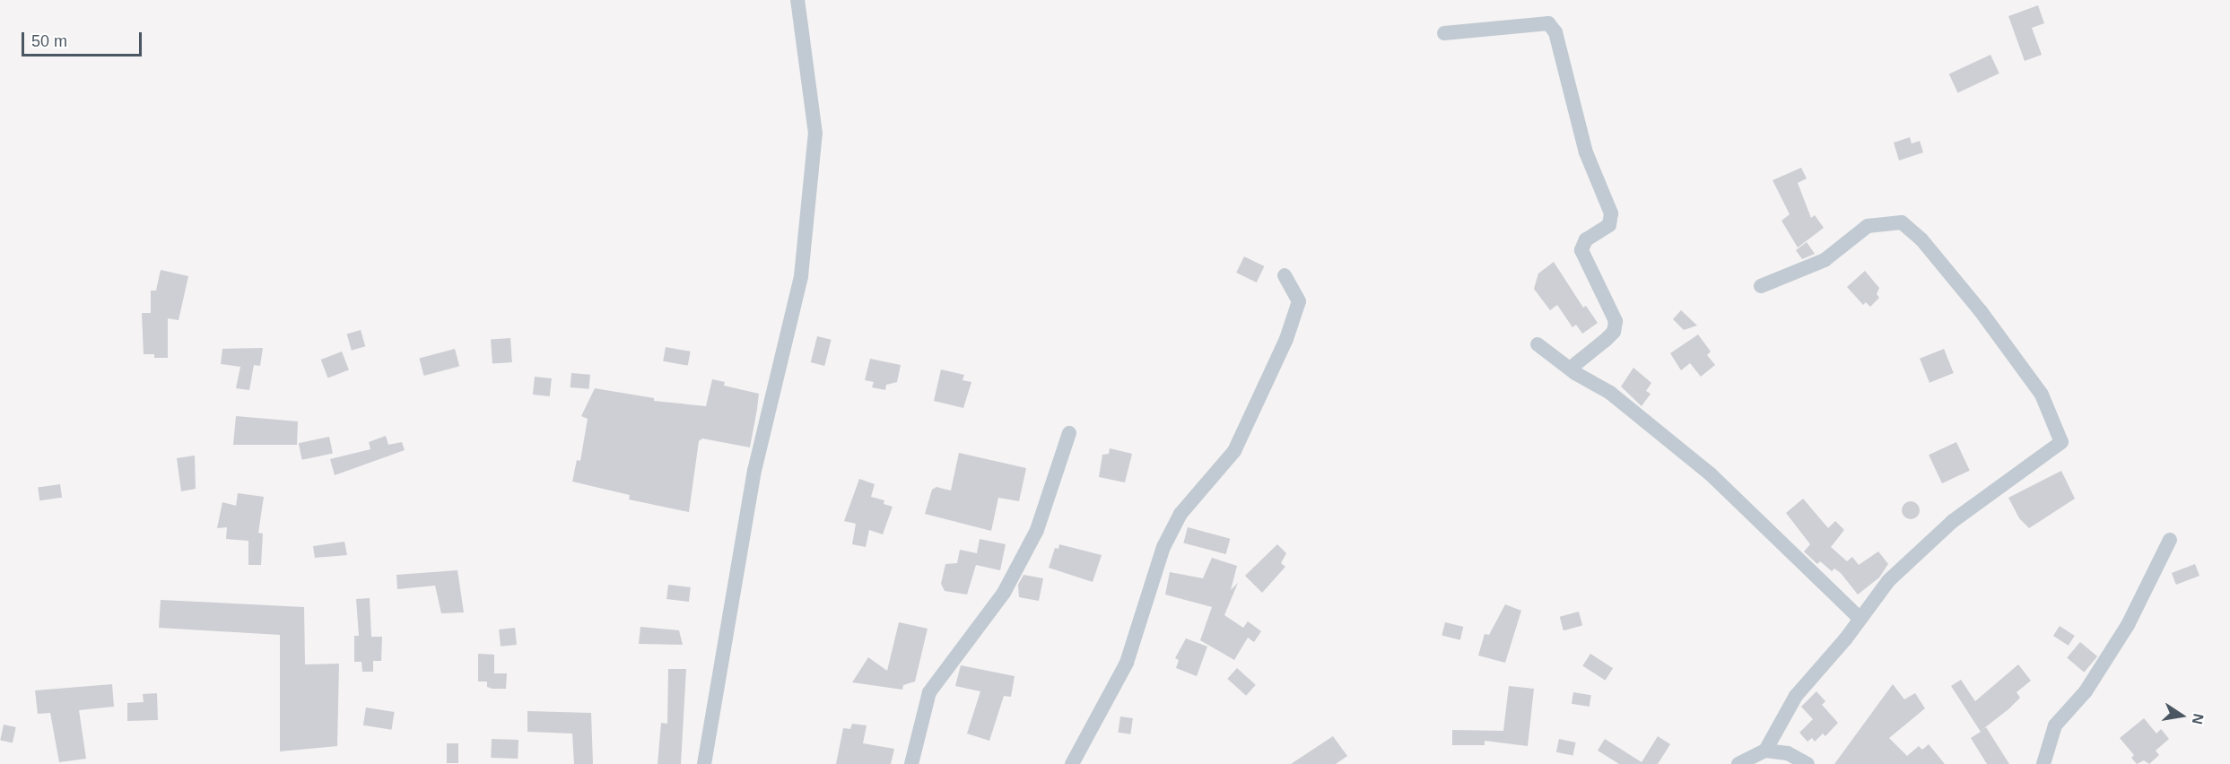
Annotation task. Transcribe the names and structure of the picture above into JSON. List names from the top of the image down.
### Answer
{
  "scale_bar": "50 m",
  "north": "right"
}
